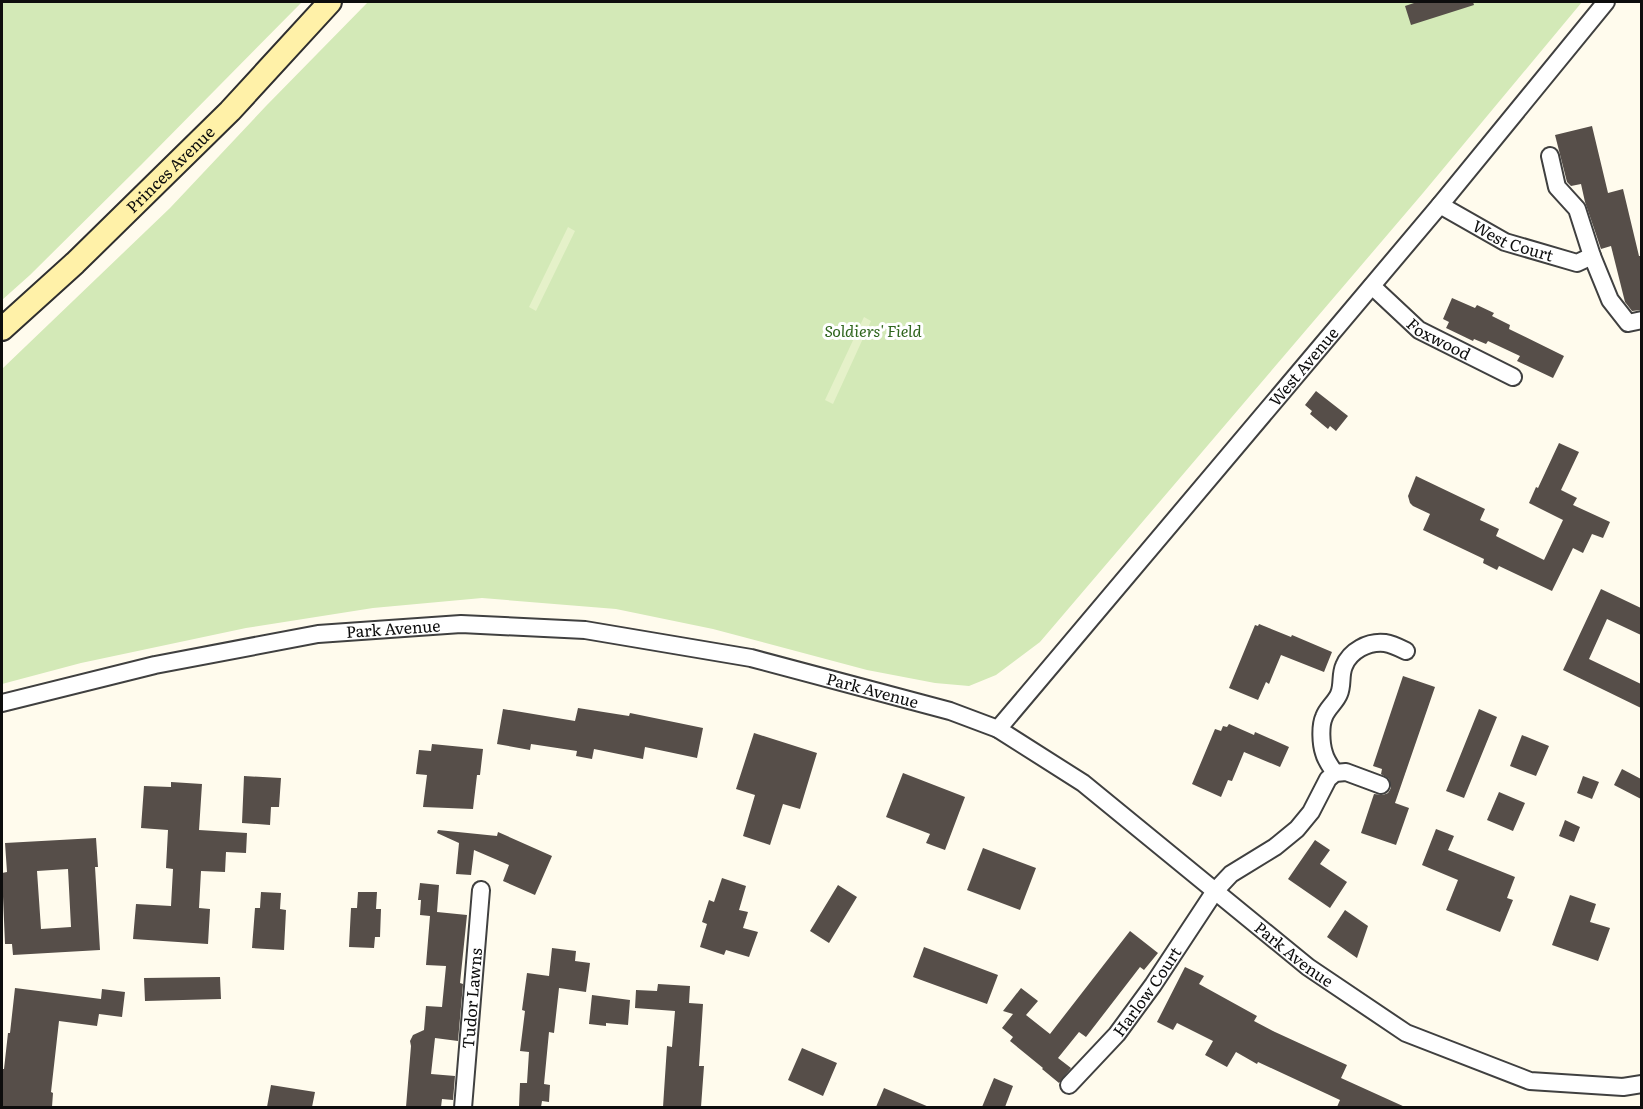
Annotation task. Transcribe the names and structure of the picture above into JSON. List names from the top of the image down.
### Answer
{
  "streets": {
    "street": [
      "Princes Avenue",
      "West Court",
      "Foxwood",
      "West Avenue",
      "Park Avenue",
      "Harlow Court",
      "Tudor Lawns"
    ]
  },
  "crossings": [
    ["West Court", "West Avenue"],
    ["Foxwood", "West Avenue"],
    ["West Avenue", "Park Avenue"],
    ["Park Avenue", "Harlow Court"]
  ],
  "parks": ["Soldiers' Field"]
}
